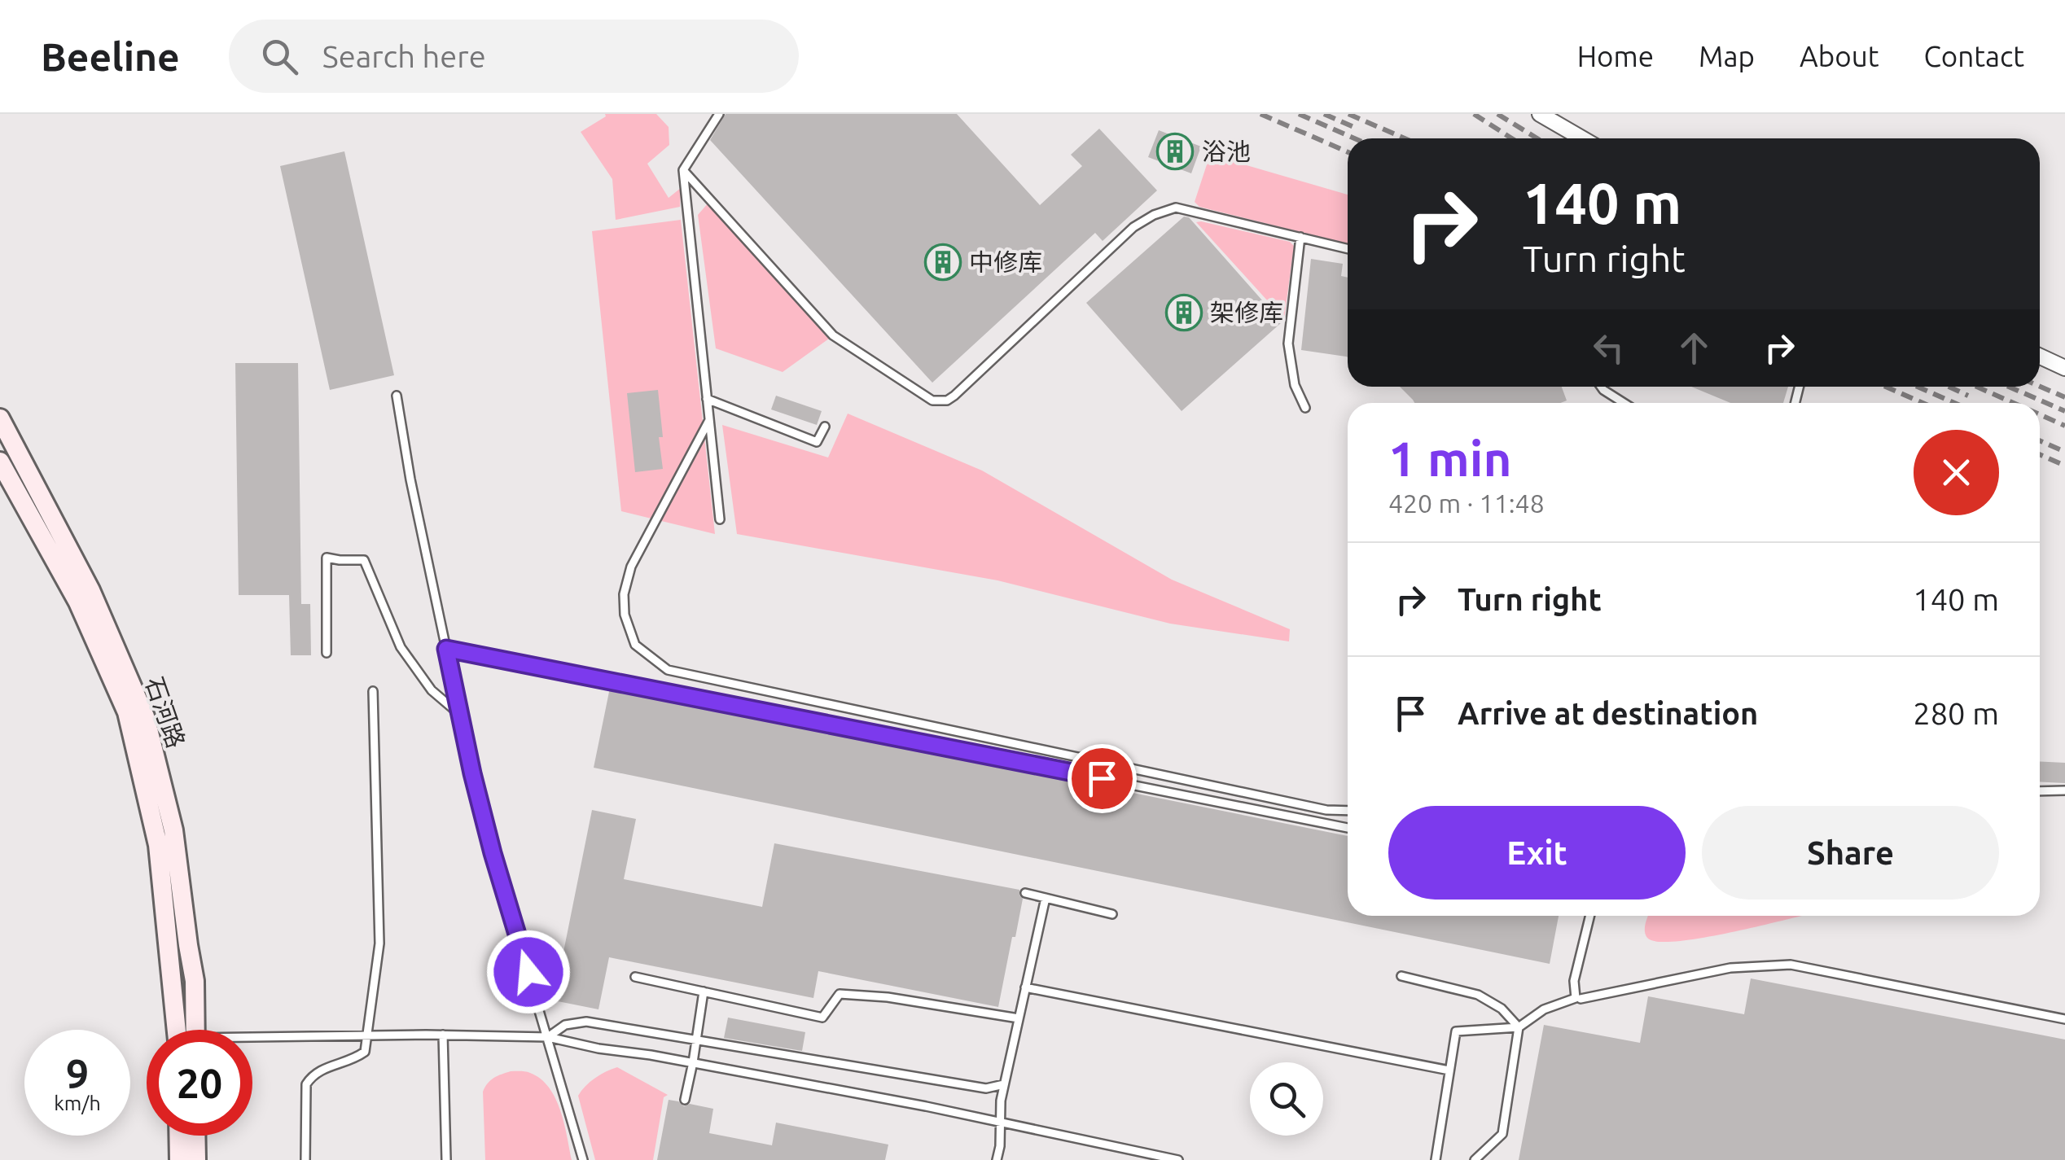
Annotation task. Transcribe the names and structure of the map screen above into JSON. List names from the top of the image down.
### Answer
{
  "streets": {
    "main road": ["石河路"]
  },
  "places": {
    "building": ["浴池", "中修库", "架修库"]
  },
  "page": {
    "header": "Beeline",
    "search": "Search here",
    "nav": [
      "Home",
      "Map",
      "About",
      "Contact"
    ],
    "turn": ["140 m", "Turn right"],
    "heading": ["1 min", "420 m · 11:48"],
    "list": [
      {
        "name": "Turn right",
        "value": "140 m"
      },
      {
        "name": "Arrive at destination",
        "value": "280 m"
      }
    ],
    "buttons": ["Exit", "Share"],
    "speed": "9 km/h",
    "limit": "20"
  }
}
